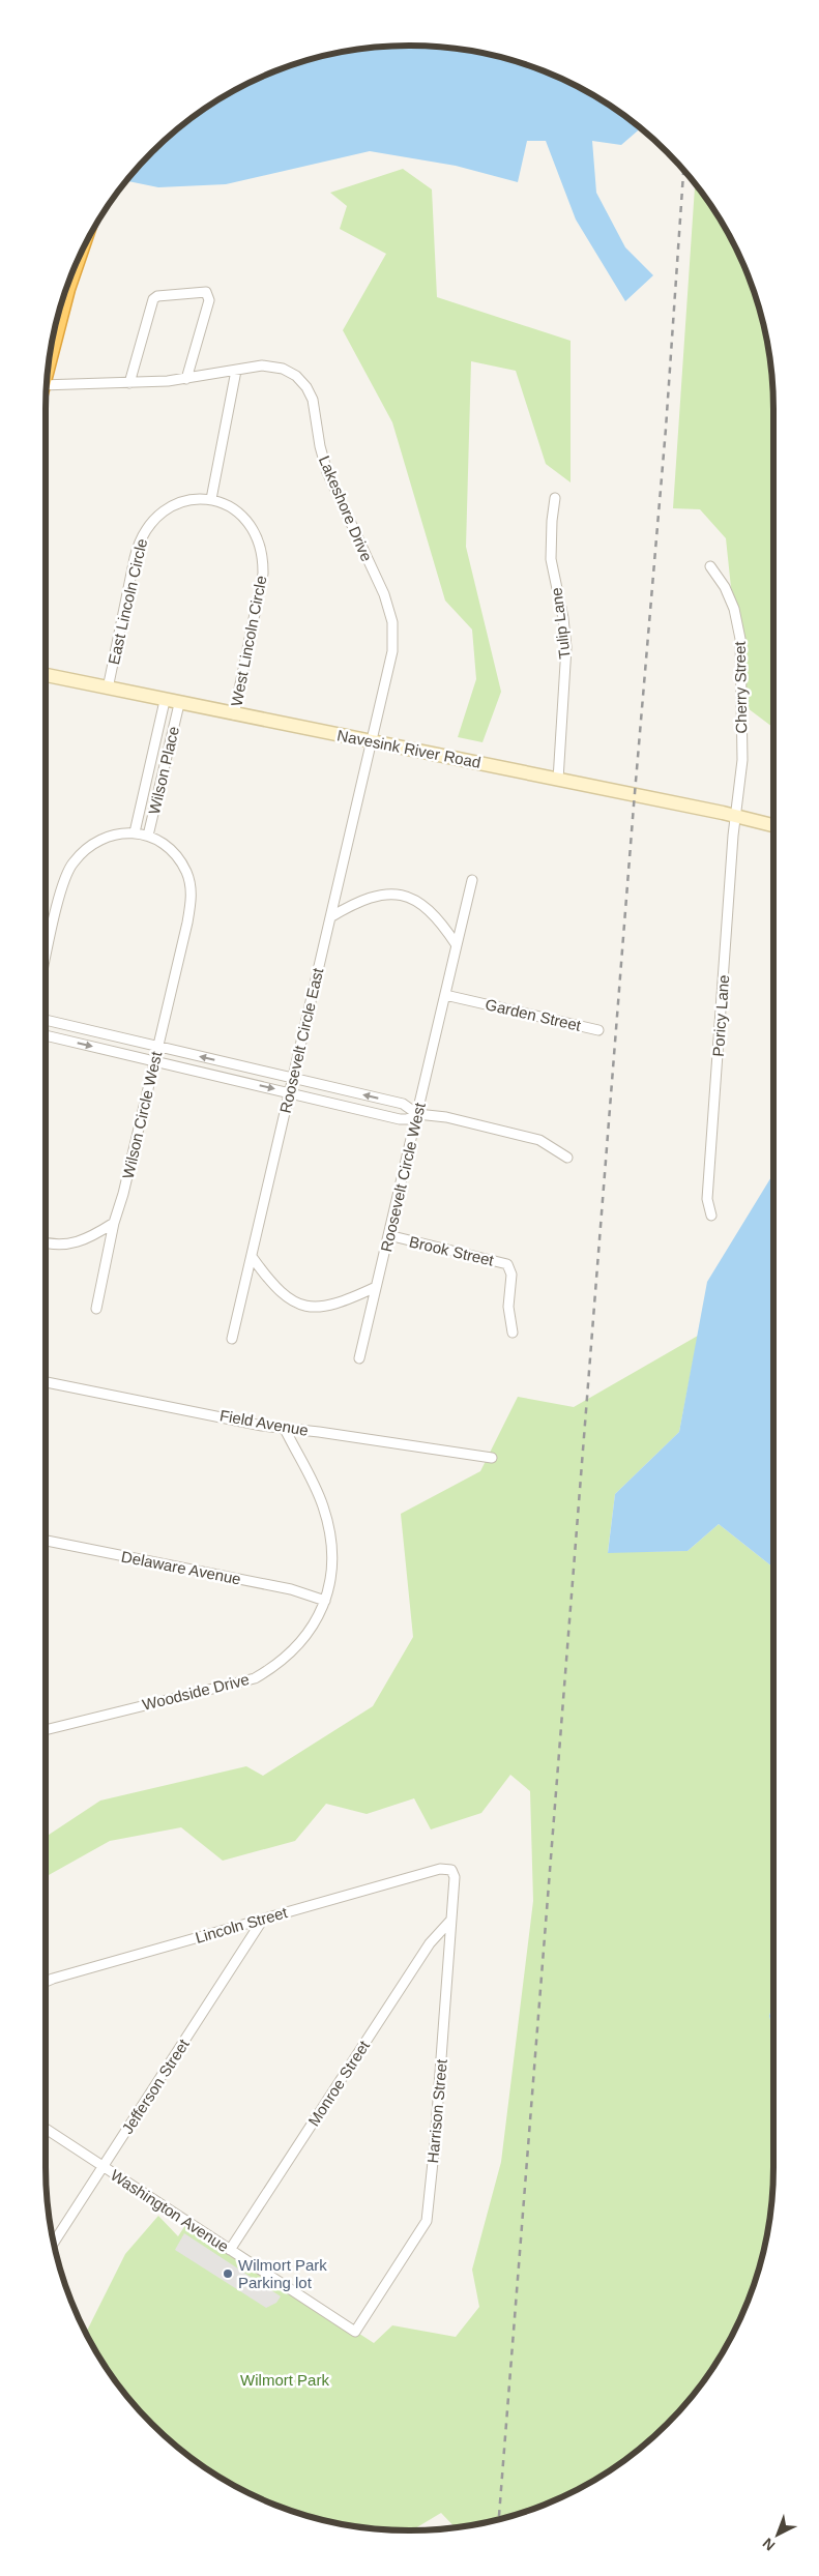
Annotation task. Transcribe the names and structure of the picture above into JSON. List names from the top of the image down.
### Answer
{
  "streets": {
    "main road": ["Navesink River Road"],
    "street": [
      "Lakeshore Drive",
      "East Lincoln Circle",
      "Tulip Lane",
      "West Lincoln Circle",
      "Cherry Street",
      "Wilson Place",
      "Garden Street",
      "Poricy Lane",
      "Roosevelt Circle East",
      "Wilson Circle West",
      "Roosevelt Circle West",
      "Brook Street",
      "Field Avenue",
      "Delaware Avenue",
      "Woodside Drive",
      "Lincoln Street",
      "Monroe Street",
      "Jefferson Street",
      "Harrison Street",
      "Washington Avenue"
    ]
  },
  "crossings": [
    ["Lakeshore Drive", "Navesink River Road"],
    ["Lakeshore Drive", "Roosevelt Circle East"],
    ["East Lincoln Circle", "West Lincoln Circle"],
    ["East Lincoln Circle", "Navesink River Road"],
    ["Tulip Lane", "Navesink River Road"],
    ["West Lincoln Circle", "Navesink River Road"],
    ["Cherry Street", "Navesink River Road"],
    ["Cherry Street", "Poricy Lane"],
    ["Navesink River Road", "Wilson Place"],
    ["Navesink River Road", "Poricy Lane"],
    ["Navesink River Road", "Roosevelt Circle East"],
    ["Wilson Place", "Wilson Circle West"],
    ["Garden Street", "Roosevelt Circle West"],
    ["Roosevelt Circle West", "Brook Street"],
    ["Field Avenue", "Woodside Drive"],
    ["Delaware Avenue", "Woodside Drive"],
    ["Lincoln Street", "Jefferson Street"],
    ["Lincoln Street", "Harrison Street"],
    ["Monroe Street", "Harrison Street"],
    ["Monroe Street", "Washington Avenue"],
    ["Jefferson Street", "Washington Avenue"],
    ["Harrison Street", "Washington Avenue"]
  ],
  "parks": ["Wilmort Park"],
  "places": ["Wilmort Park Parking lot"],
  "north": "bottom left"
}
